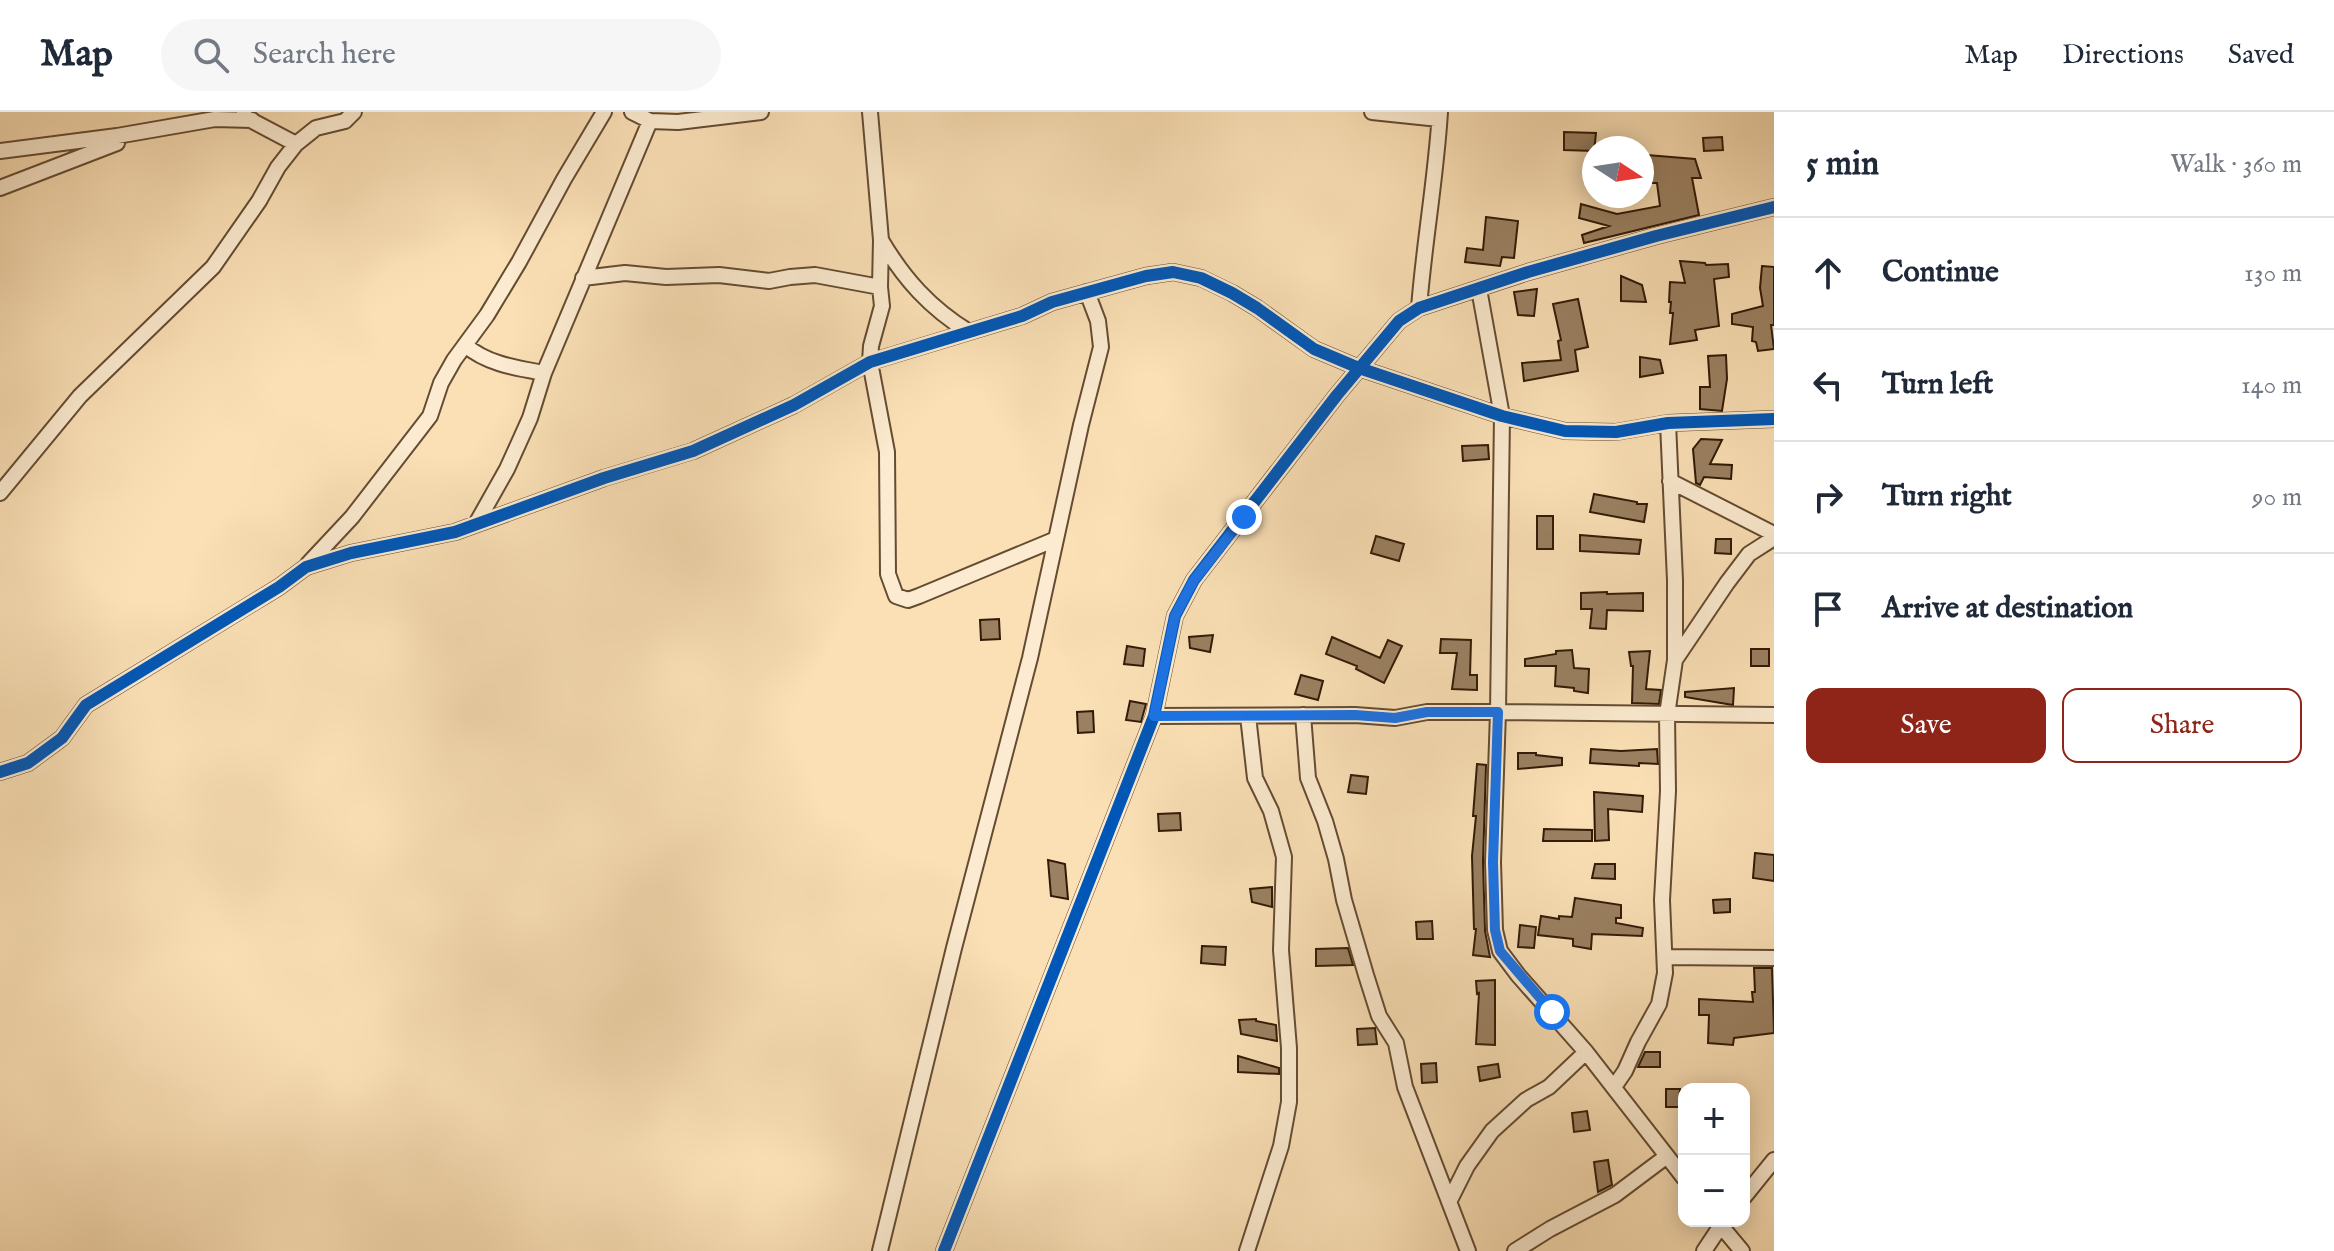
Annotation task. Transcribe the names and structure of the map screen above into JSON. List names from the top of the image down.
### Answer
{
  "north": "right",
  "page": {
    "header": "Map",
    "search": "Search here",
    "nav": ["Map", "Directions", "Saved"],
    "heading": ["5 min", "Walk · 360 m"],
    "list": [
      ["Continue", "130 m"],
      ["Turn left", "140 m"],
      ["Turn right", "90 m"],
      "Arrive at destination"
    ],
    "buttons": ["Save", "Share"],
    "map_buttons": ["+", "−"]
  }
}
